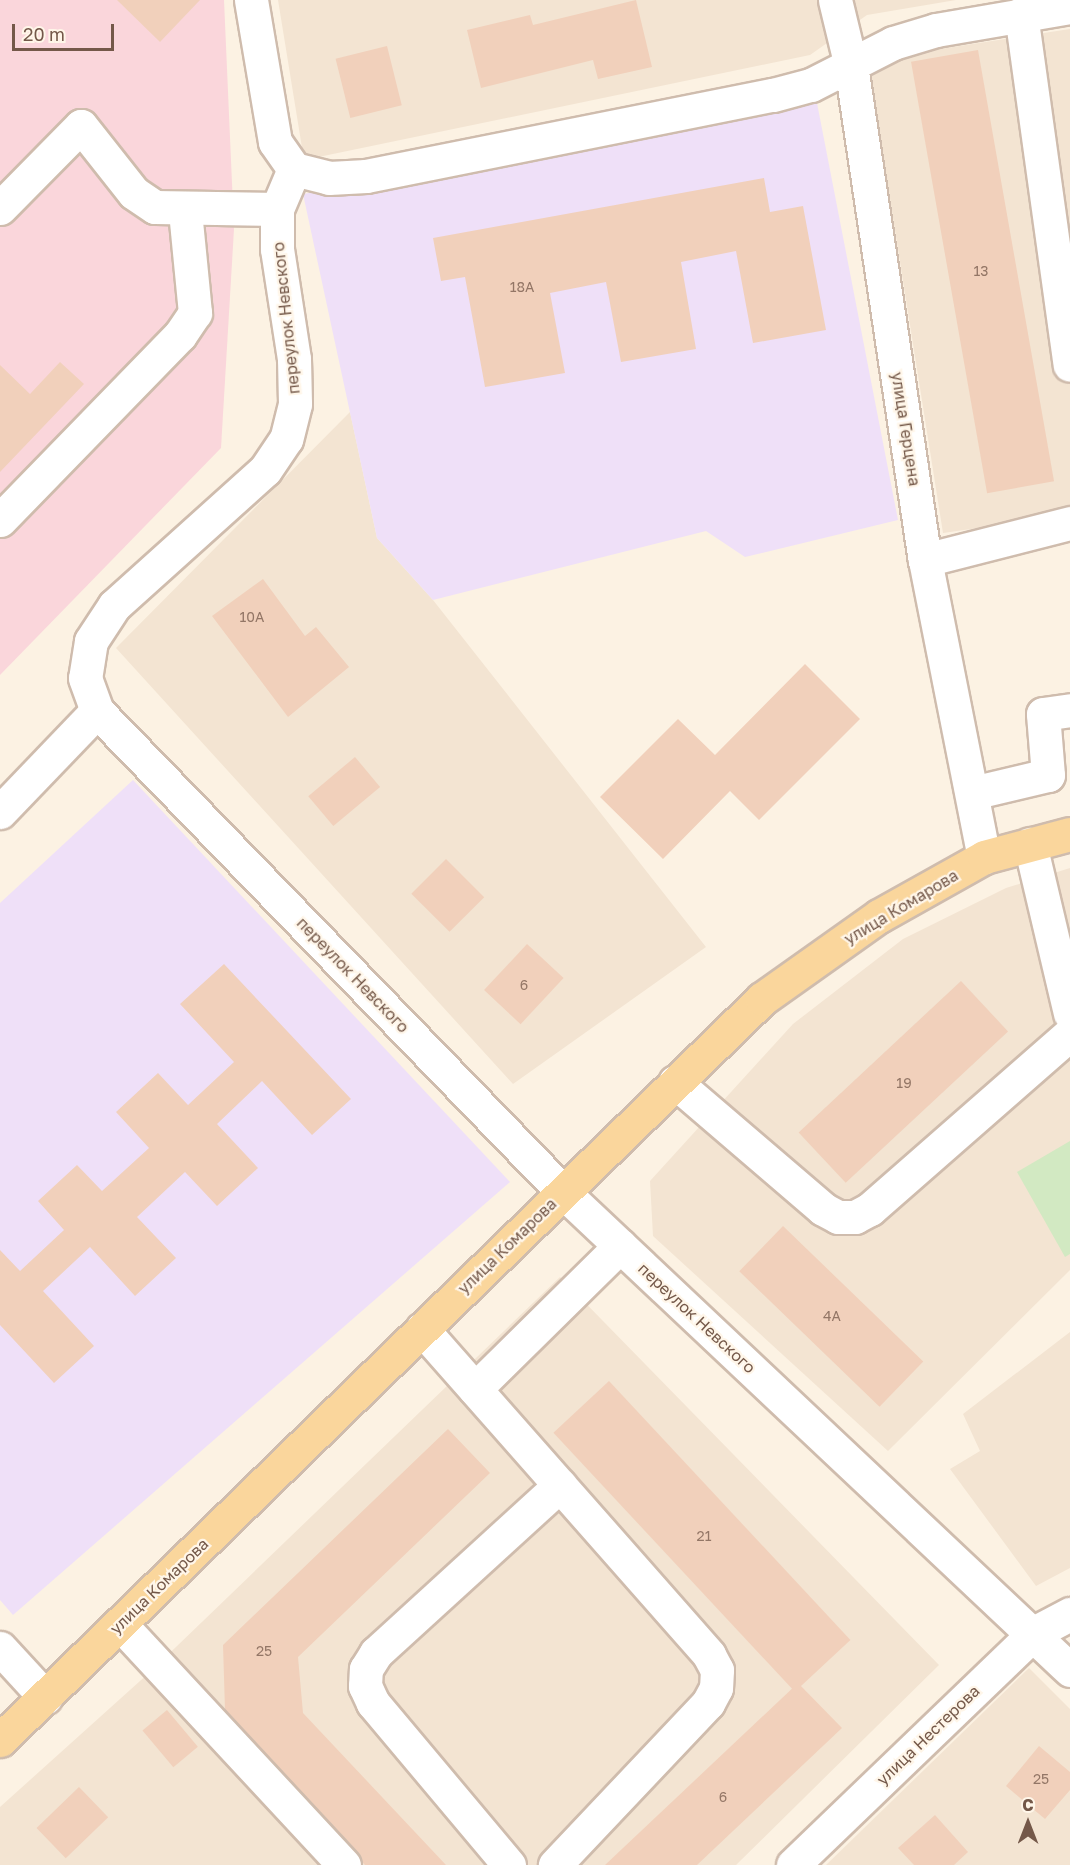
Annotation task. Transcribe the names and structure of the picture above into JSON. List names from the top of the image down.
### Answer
{
  "streets": {
    "main road": ["улица Комарова"],
    "street": ["переулок Невского", "улица Герцена", "улица Нестерова"]
  },
  "crossings": [
    ["переулок Невского", "улица Комарова"],
    ["переулок Невского", "улица Нестерова"],
    ["улица Герцена", "улица Комарова"]
  ],
  "house_numbers": [
    "13",
    "18А",
    "10А",
    "6",
    "19",
    "4А",
    "21",
    "25",
    "25",
    "6"
  ],
  "scale_bar": "20 m",
  "north": "top"
}
